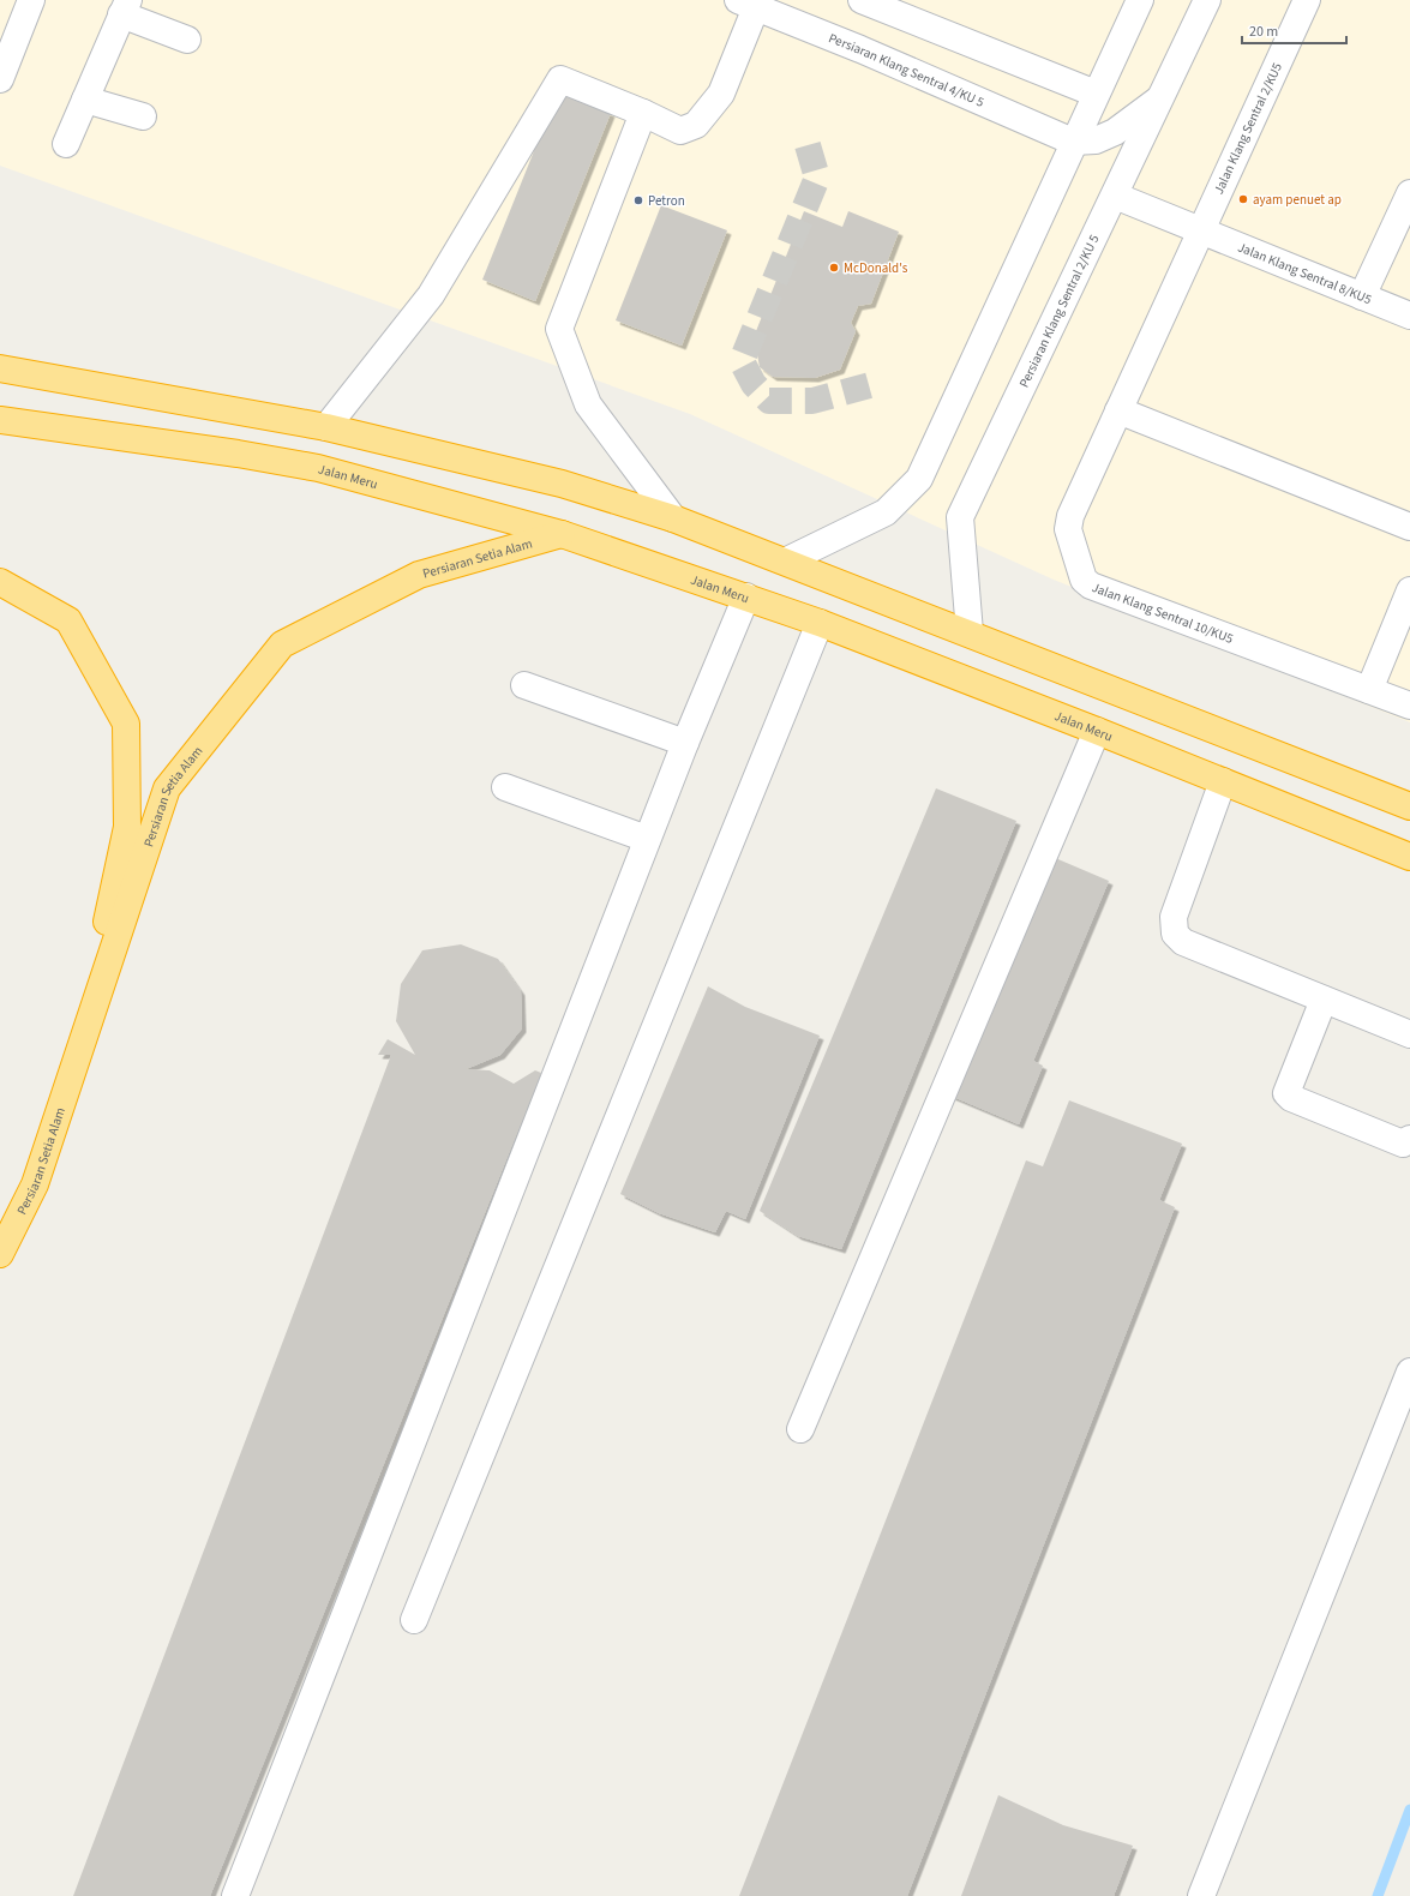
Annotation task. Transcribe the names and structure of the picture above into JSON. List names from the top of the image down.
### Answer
{
  "streets": {
    "highway": ["Jalan Meru", "Persiaran Setia Alam"],
    "street": [
      "Persiaran Klang Sentral 4/KU 5",
      "Jalan Klang Sentral 2/KU5",
      "Jalan Klang Sentral 8/KU5",
      "Persiaran Klang Sentral 2/KU 5",
      "Jalan Klang Sentral 10/KU5"
    ]
  },
  "crossings": [
    ["Jalan Klang Sentral 2/KU5", "Jalan Klang Sentral 8/KU5"],
    ["Jalan Klang Sentral 2/KU5", "Jalan Klang Sentral 10/KU5"],
    ["Jalan Klang Sentral 8/KU5", "Persiaran Klang Sentral 2/KU 5"],
    ["Jalan Klang Sentral 8/KU5", "Jalan Klang Sentral 10/KU5"],
    ["Jalan Meru", "Persiaran Setia Alam"]
  ],
  "places": ["ayam penuet ap", "Petron", "McDonald's"],
  "scale_bar": "20 m"
}
